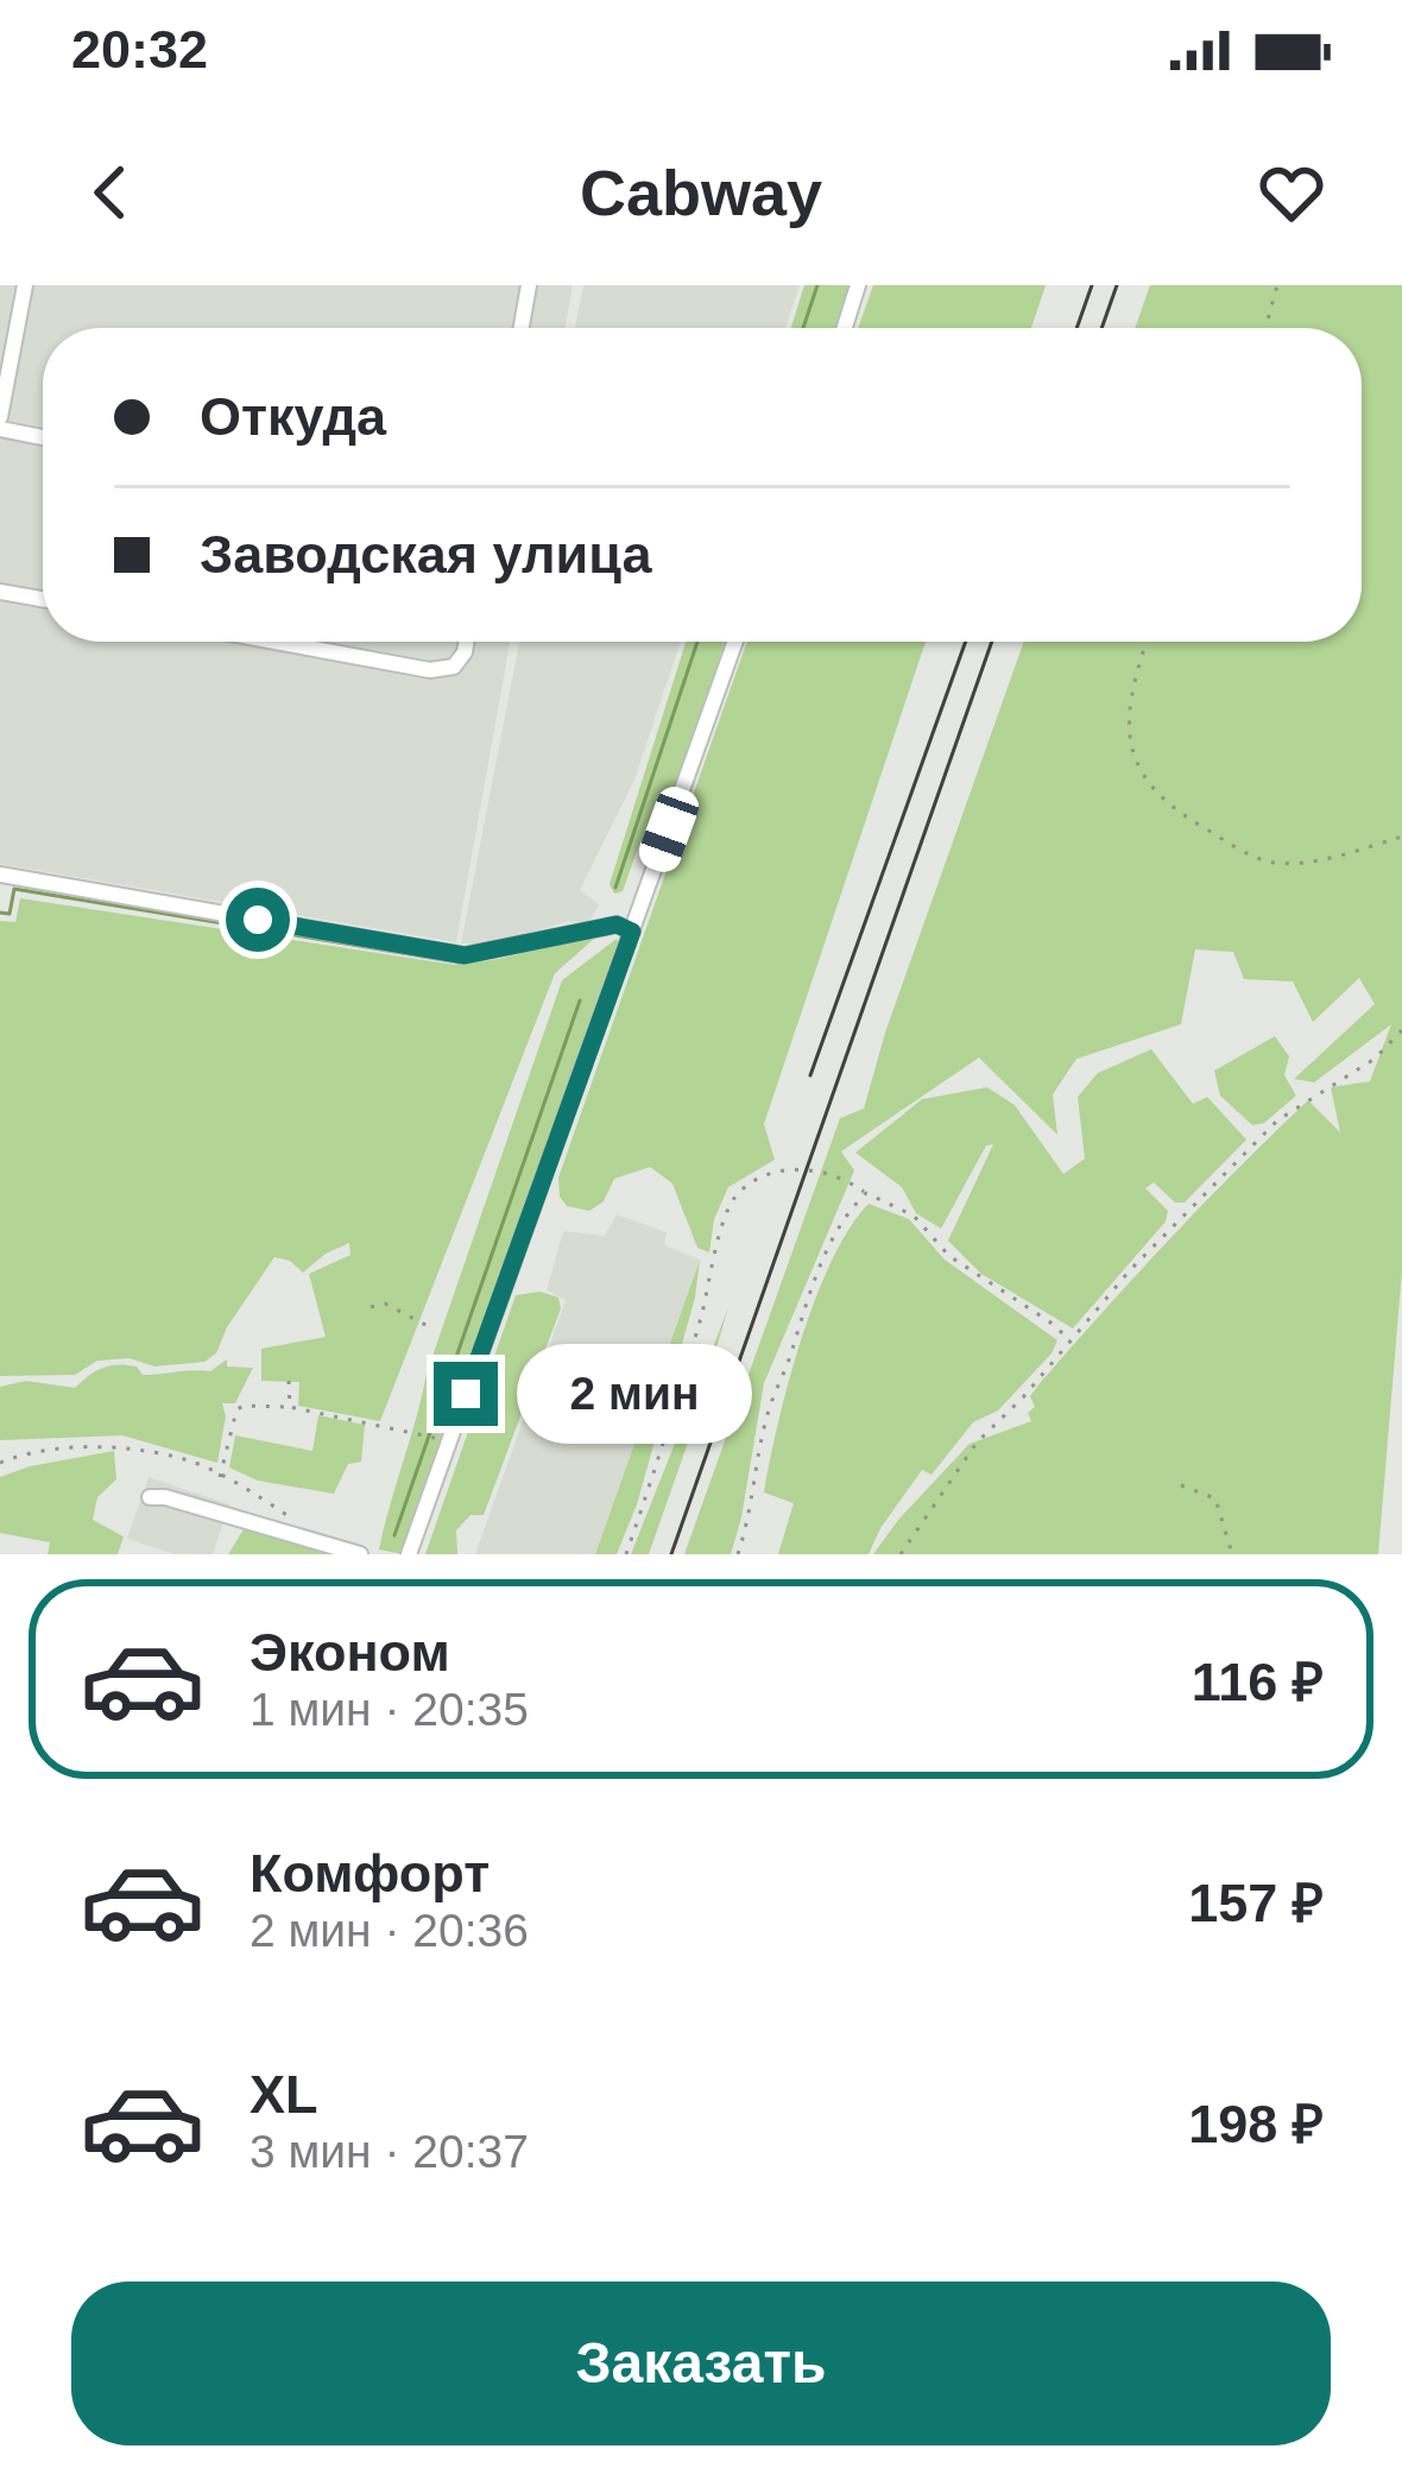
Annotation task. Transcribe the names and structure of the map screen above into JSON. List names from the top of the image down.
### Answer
{
  "page": {
    "status": "20:32",
    "header": "Cabway",
    "banner": ["Откуда", "Заводская улица"],
    "bubble": "2 мин",
    "list": [
      {
        "name": "Эконом",
        "note": "1 мин · 20:35",
        "value": "116 ₽"
      },
      {
        "name": "Комфорт",
        "note": "2 мин · 20:36",
        "value": "157 ₽"
      },
      {
        "name": "XL",
        "note": "3 мин · 20:37",
        "value": "198 ₽"
      }
    ],
    "buttons": "Заказать"
  }
}
